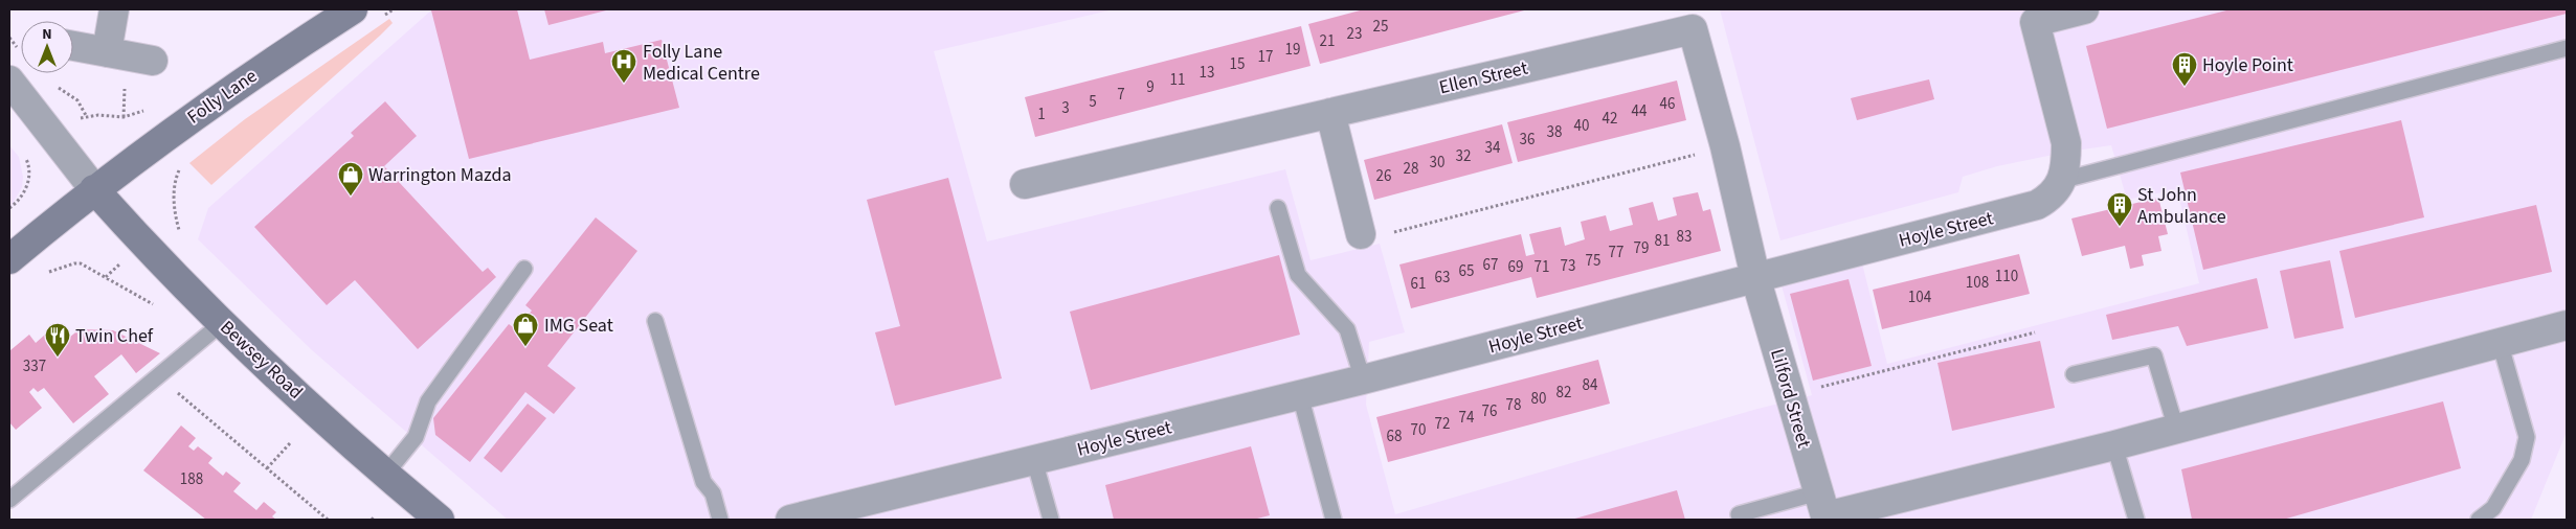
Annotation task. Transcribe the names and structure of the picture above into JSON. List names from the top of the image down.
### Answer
{
  "streets": {
    "street": [
      "Ellen Street",
      "Folly Lane",
      "Hoyle Street",
      "Bewsey Road",
      "Lilford Street"
    ]
  },
  "crossings": [
    ["Ellen Street", "Hoyle Street"],
    ["Ellen Street", "Lilford Street"],
    ["Folly Lane", "Bewsey Road"],
    ["Hoyle Street", "Lilford Street"]
  ],
  "places": {
    "hospital": ["Folly Lane Medical Centre"],
    "building": ["Hoyle Point", "St John Ambulance"],
    "shop": ["Warrington Mazda", "IMG Seat"],
    "restaurant": ["Twin Chef"]
  },
  "house_numbers": [
    "25",
    "23",
    "21",
    "19",
    "17",
    "15",
    "13",
    "11",
    "9",
    "7",
    "5",
    "46",
    "3",
    "44",
    "1",
    "42",
    "40",
    "38",
    "36",
    "34",
    "32",
    "30",
    "28",
    "26",
    "83",
    "81",
    "79",
    "77",
    "75",
    "67",
    "73",
    "69",
    "71",
    "65",
    "110",
    "63",
    "108",
    "61",
    "104",
    "337",
    "84",
    "82",
    "80",
    "78",
    "76",
    "74",
    "72",
    "70",
    "68",
    "188"
  ],
  "north": "top"
}
